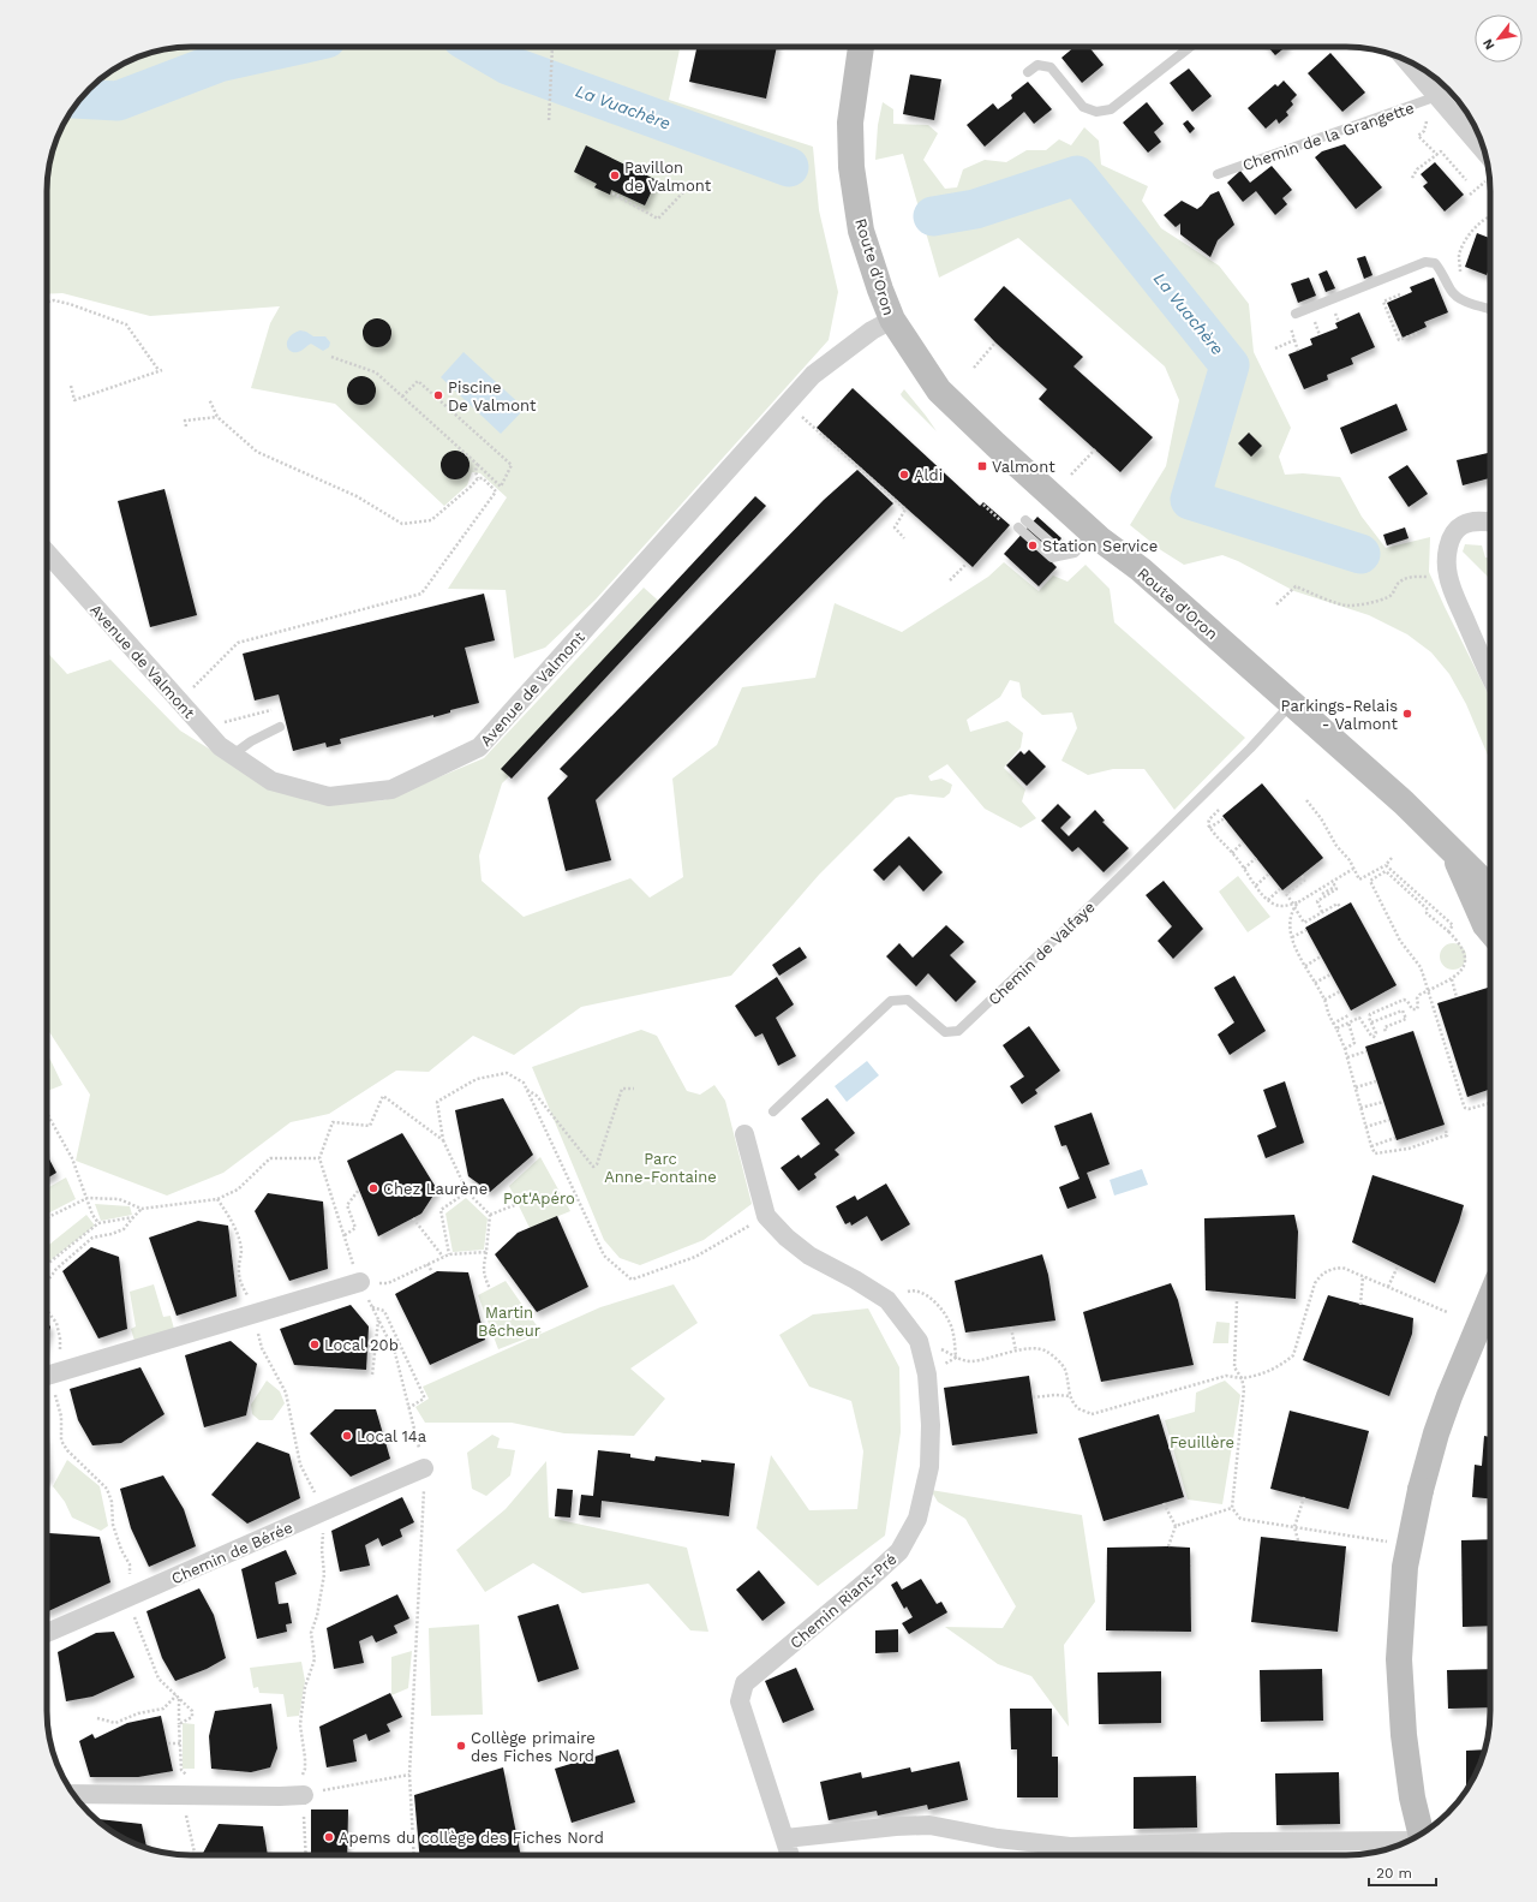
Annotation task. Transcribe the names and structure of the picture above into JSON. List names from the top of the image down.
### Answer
{
  "streets": {
    "main road": ["Route d'Oron"],
    "street": [
      "Chemin de la Grangette",
      "Avenue de Valmont",
      "Chemin de Bérée",
      "Chemin Riant-Pré"
    ],
    "lane": ["Chemin de Valfaye"]
  },
  "crossings": [
    ["Route d'Oron", "Avenue de Valmont"],
    ["Route d'Oron", "Chemin de Valfaye"]
  ],
  "water": ["La Vuachère"],
  "parks": [
    "Parc Anne-Fontaine",
    "Pot'Apéro",
    "Martin Bêcheur",
    "Feuillère"
  ],
  "places": {
    "other": [
      "Pavillon de Valmont",
      "Piscine De Valmont",
      "Aldi",
      "Station Service",
      "Parkings-Relais - Valmont",
      "Chez Laurène",
      "Local 20b",
      "Local 14a",
      "Collège primaire des Fiches Nord",
      "Apems du collège des Fiches Nord"
    ],
    "transit": ["Valmont"]
  },
  "scale_bar": "20 m",
  "north": "bottom left"
}
